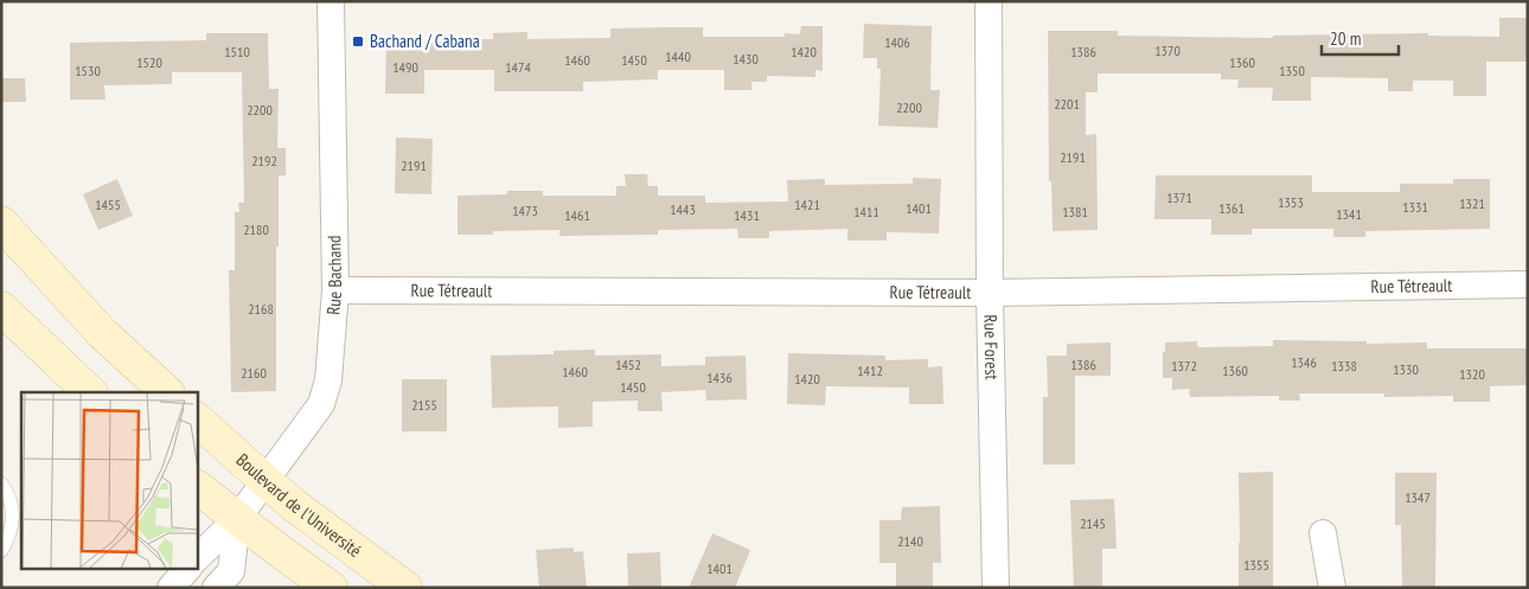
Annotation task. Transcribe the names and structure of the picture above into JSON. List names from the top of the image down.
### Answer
{
  "streets": {
    "main road": ["Boulevard de l'Université"],
    "street": ["Rue Bachand", "Rue Tétreault", "Rue Forest"]
  },
  "crossings": [
    ["Rue Bachand", "Rue Tétreault"],
    ["Rue Bachand", "Boulevard de l'Université"],
    ["Rue Tétreault", "Rue Forest"]
  ],
  "places": {
    "transit": ["Bachand / Cabana"]
  },
  "house_numbers": [
    "1406",
    "1370",
    "1510",
    "1420",
    "1386",
    "1440",
    "1430",
    "1460",
    "1450",
    "1520",
    "1360",
    "1490",
    "1474",
    "1530",
    "1350",
    "2201",
    "2200",
    "2200",
    "2191",
    "2192",
    "2191",
    "1371",
    "1353",
    "1321",
    "1455",
    "1421",
    "1331",
    "1401",
    "1361",
    "1443",
    "1473",
    "1411",
    "1381",
    "1341",
    "1461",
    "1431",
    "2180",
    "2168",
    "1346",
    "1452",
    "1386",
    "1372",
    "1338",
    "1330",
    "1412",
    "1360",
    "1460",
    "2160",
    "1320",
    "1436",
    "1420",
    "1450",
    "2155",
    "1347",
    "2145",
    "2140",
    "1355",
    "1401"
  ],
  "scale_bar": "20 m"
}
